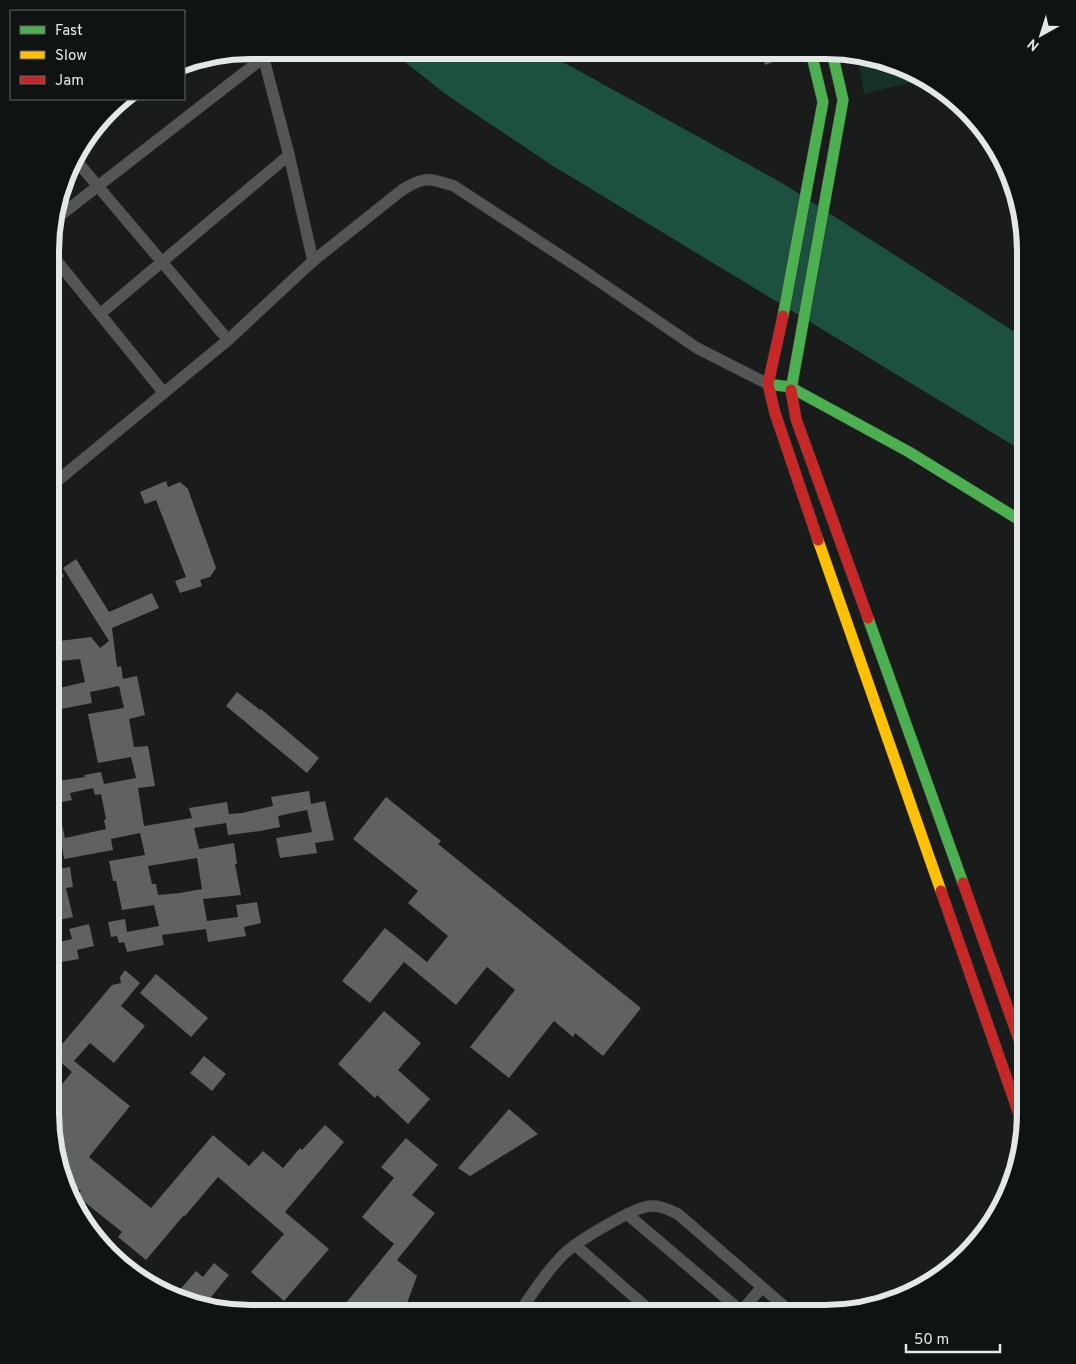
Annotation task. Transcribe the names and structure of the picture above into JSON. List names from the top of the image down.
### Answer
{
  "legend": ["Fast", "Slow", "Jam"],
  "scale_bar": "50 m",
  "north": "bottom left"
}
